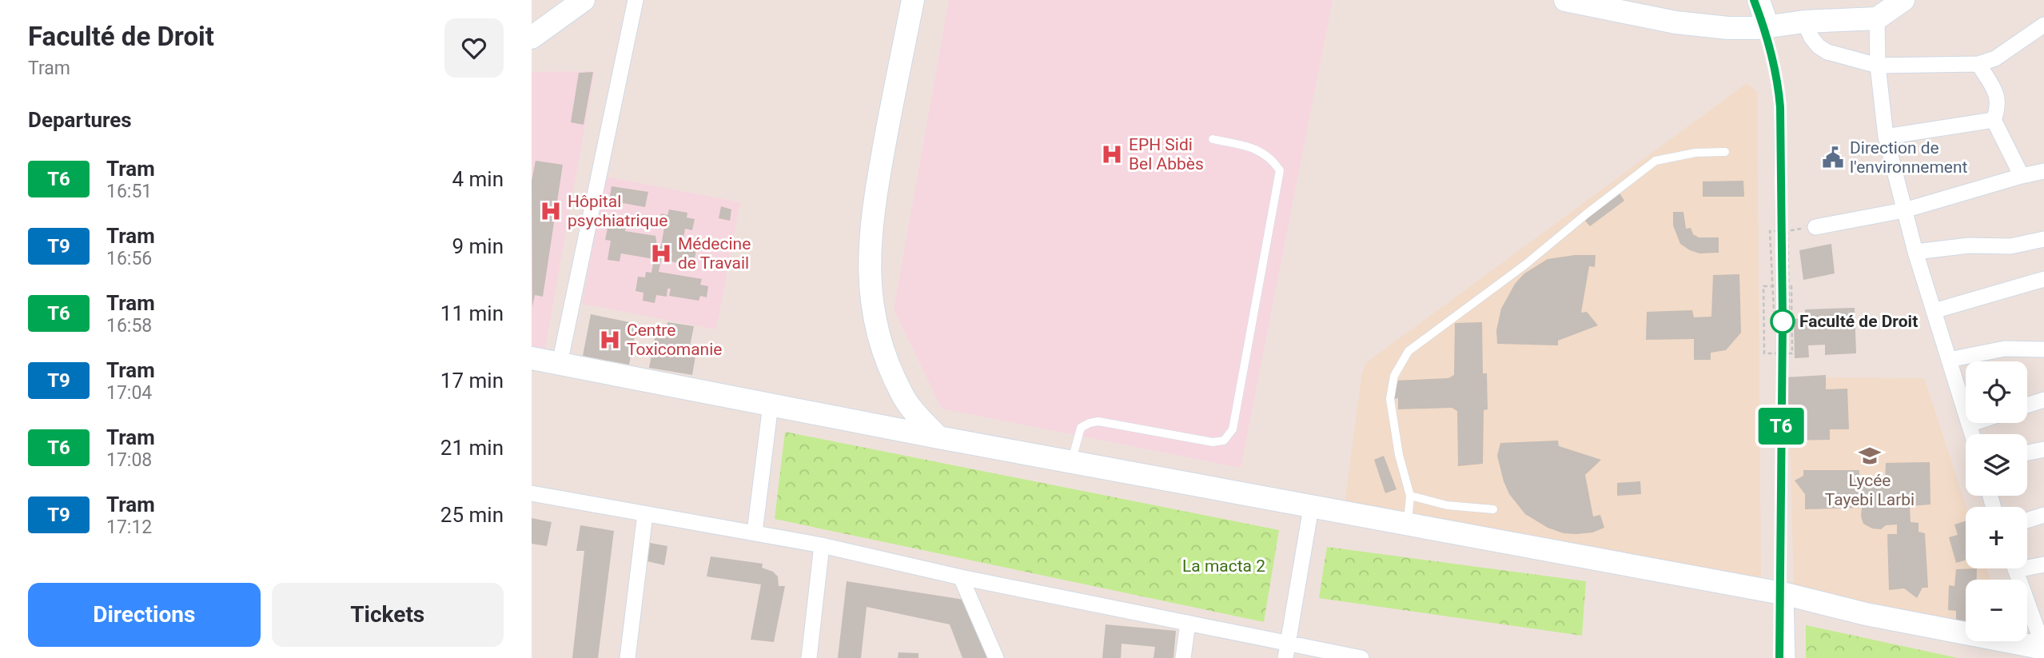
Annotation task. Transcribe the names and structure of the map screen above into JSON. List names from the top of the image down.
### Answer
{
  "parks": ["La macta 2"],
  "places": {
    "hospital": [
      "EPH Sidi Bel Abbès",
      "Hôpital psychiatrique",
      "Médecine de Travail",
      "Centre Toxicomanie"
    ],
    "public building": ["Direction de l'environnement"],
    "other": ["Faculté de Droit"],
    "school or university": ["Lycée Tayebi Larbi"]
  },
  "lines": ["tram line T6"],
  "page": {
    "heading": [
      ["Faculté de Droit", "Tram"],
      "Departures"
    ],
    "on_map": "T6",
    "list": [
      {
        "mark": "T6",
        "name": "Tram",
        "note": "16:51",
        "value": "4 min"
      },
      {
        "mark": "T9",
        "name": "Tram",
        "note": "16:56",
        "value": "9 min"
      },
      {
        "mark": "T6",
        "name": "Tram",
        "note": "16:58",
        "value": "11 min"
      },
      {
        "mark": "T9",
        "name": "Tram",
        "note": "17:04",
        "value": "17 min"
      },
      {
        "mark": "T6",
        "name": "Tram",
        "note": "17:08",
        "value": "21 min"
      },
      {
        "mark": "T9",
        "name": "Tram",
        "note": "17:12",
        "value": "25 min"
      }
    ],
    "map_buttons": ["+", "−"],
    "buttons": ["Directions", "Tickets"]
  }
}
